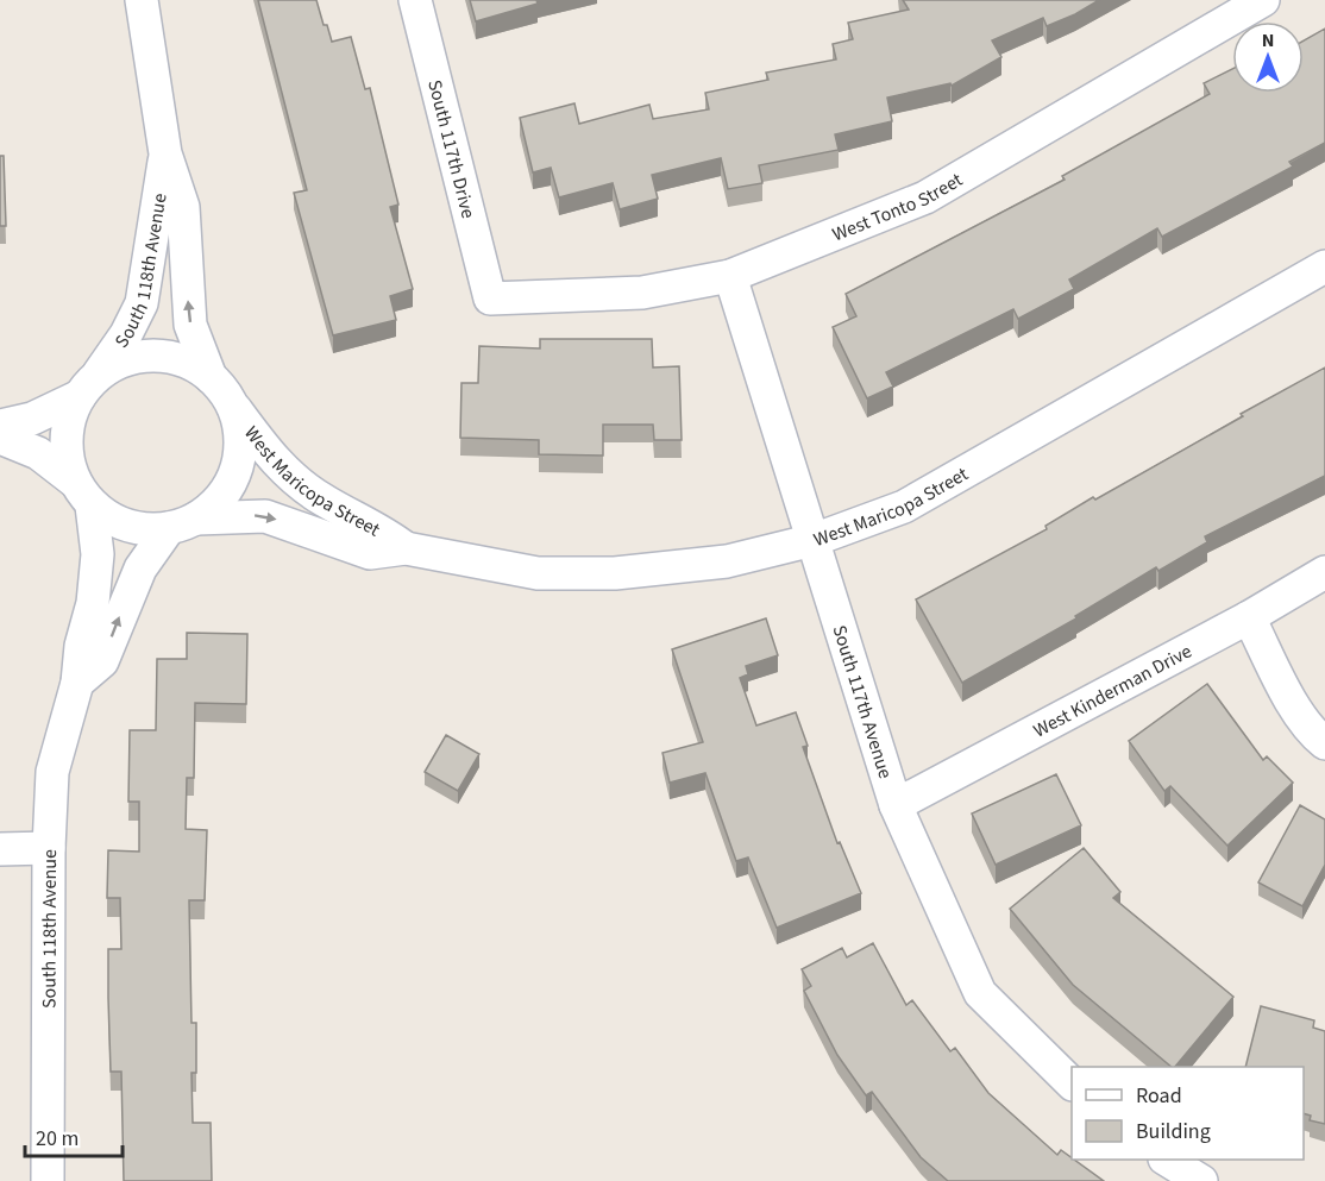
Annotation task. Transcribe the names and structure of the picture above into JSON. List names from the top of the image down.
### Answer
{
  "streets": {
    "street": [
      "South 117th Drive",
      "West Tonto Street",
      "South 118th Avenue",
      "West Maricopa Street",
      "West Kinderman Drive",
      "South 117th Avenue"
    ]
  },
  "crossings": [
    ["South 117th Drive", "West Tonto Street"],
    ["West Tonto Street", "South 117th Avenue"],
    ["South 118th Avenue", "West Maricopa Street"],
    ["West Maricopa Street", "South 117th Avenue"],
    ["West Kinderman Drive", "South 117th Avenue"]
  ],
  "legend": ["Road", "Building"],
  "scale_bar": "20 m",
  "north": "top"
}
